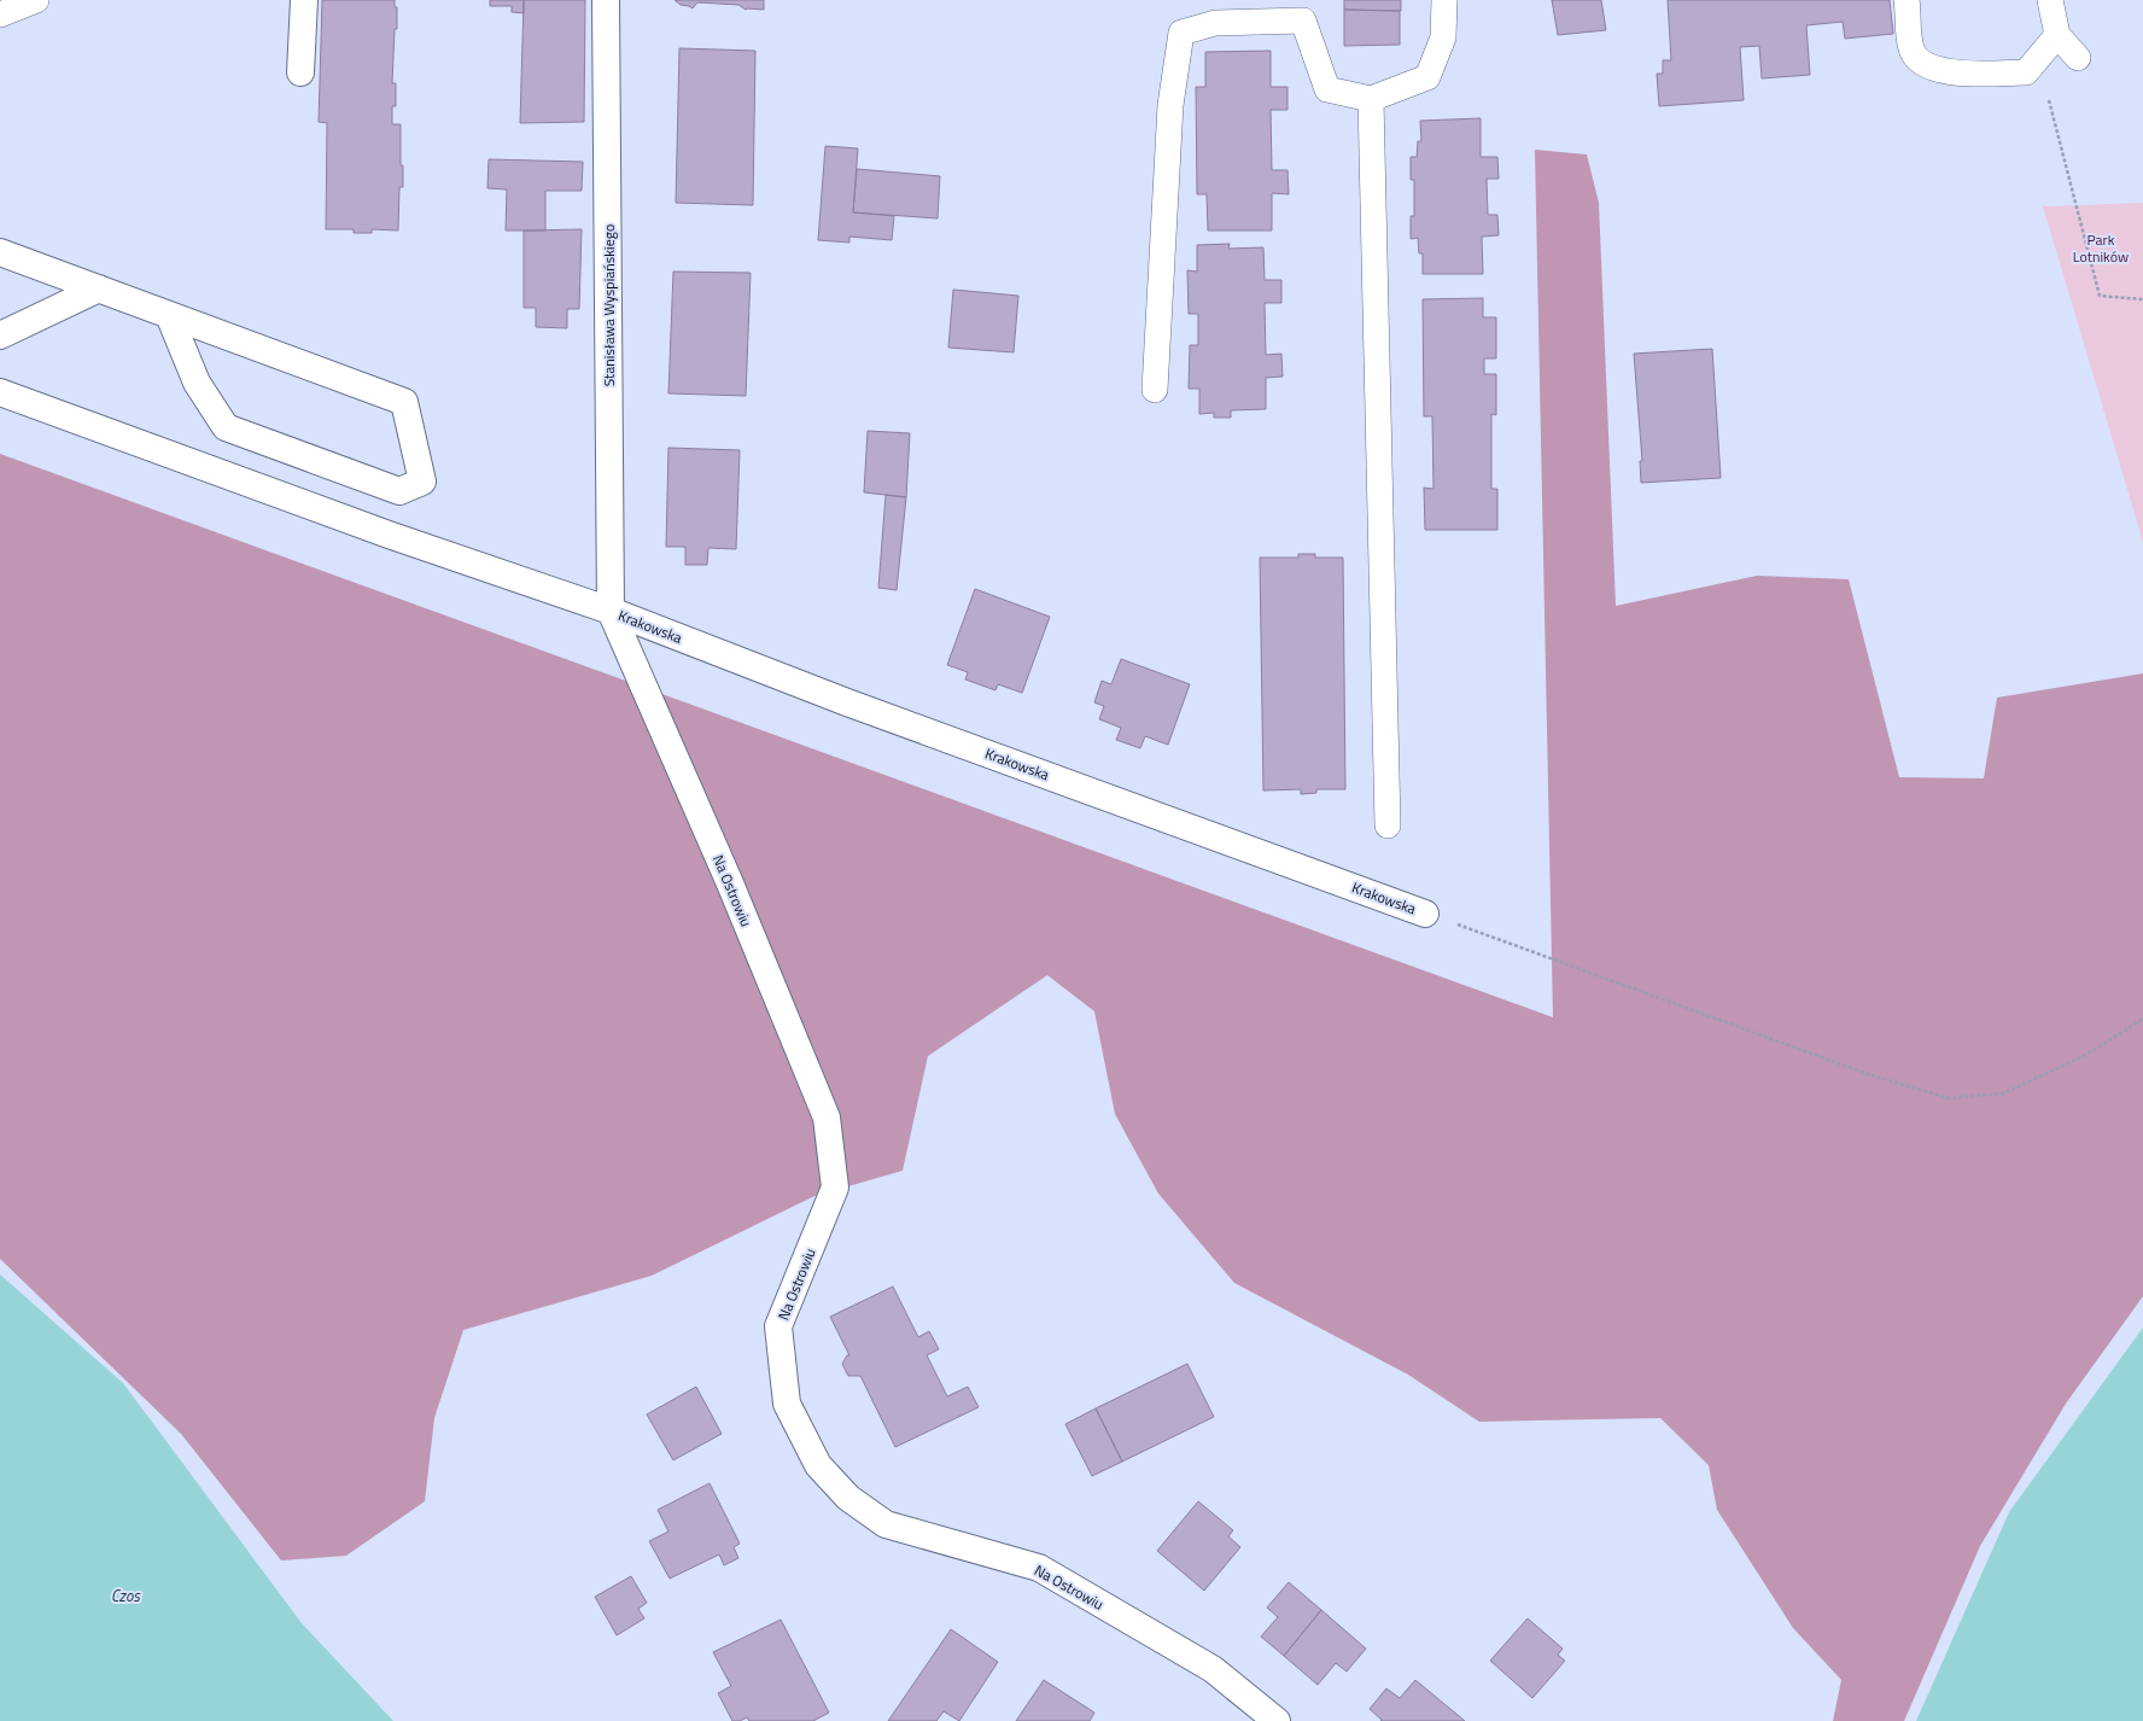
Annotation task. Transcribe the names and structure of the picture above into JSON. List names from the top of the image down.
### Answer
{
  "streets": {
    "street": ["Stanisława Wyspiańskiego", "Krakowska", "Na Ostrowiu"]
  },
  "crossings": [
    ["Stanisława Wyspiańskiego", "Krakowska"],
    ["Stanisława Wyspiańskiego", "Na Ostrowiu"],
    ["Krakowska", "Na Ostrowiu"]
  ],
  "water": ["Czos"],
  "parks": ["Park Lotników"]
}
